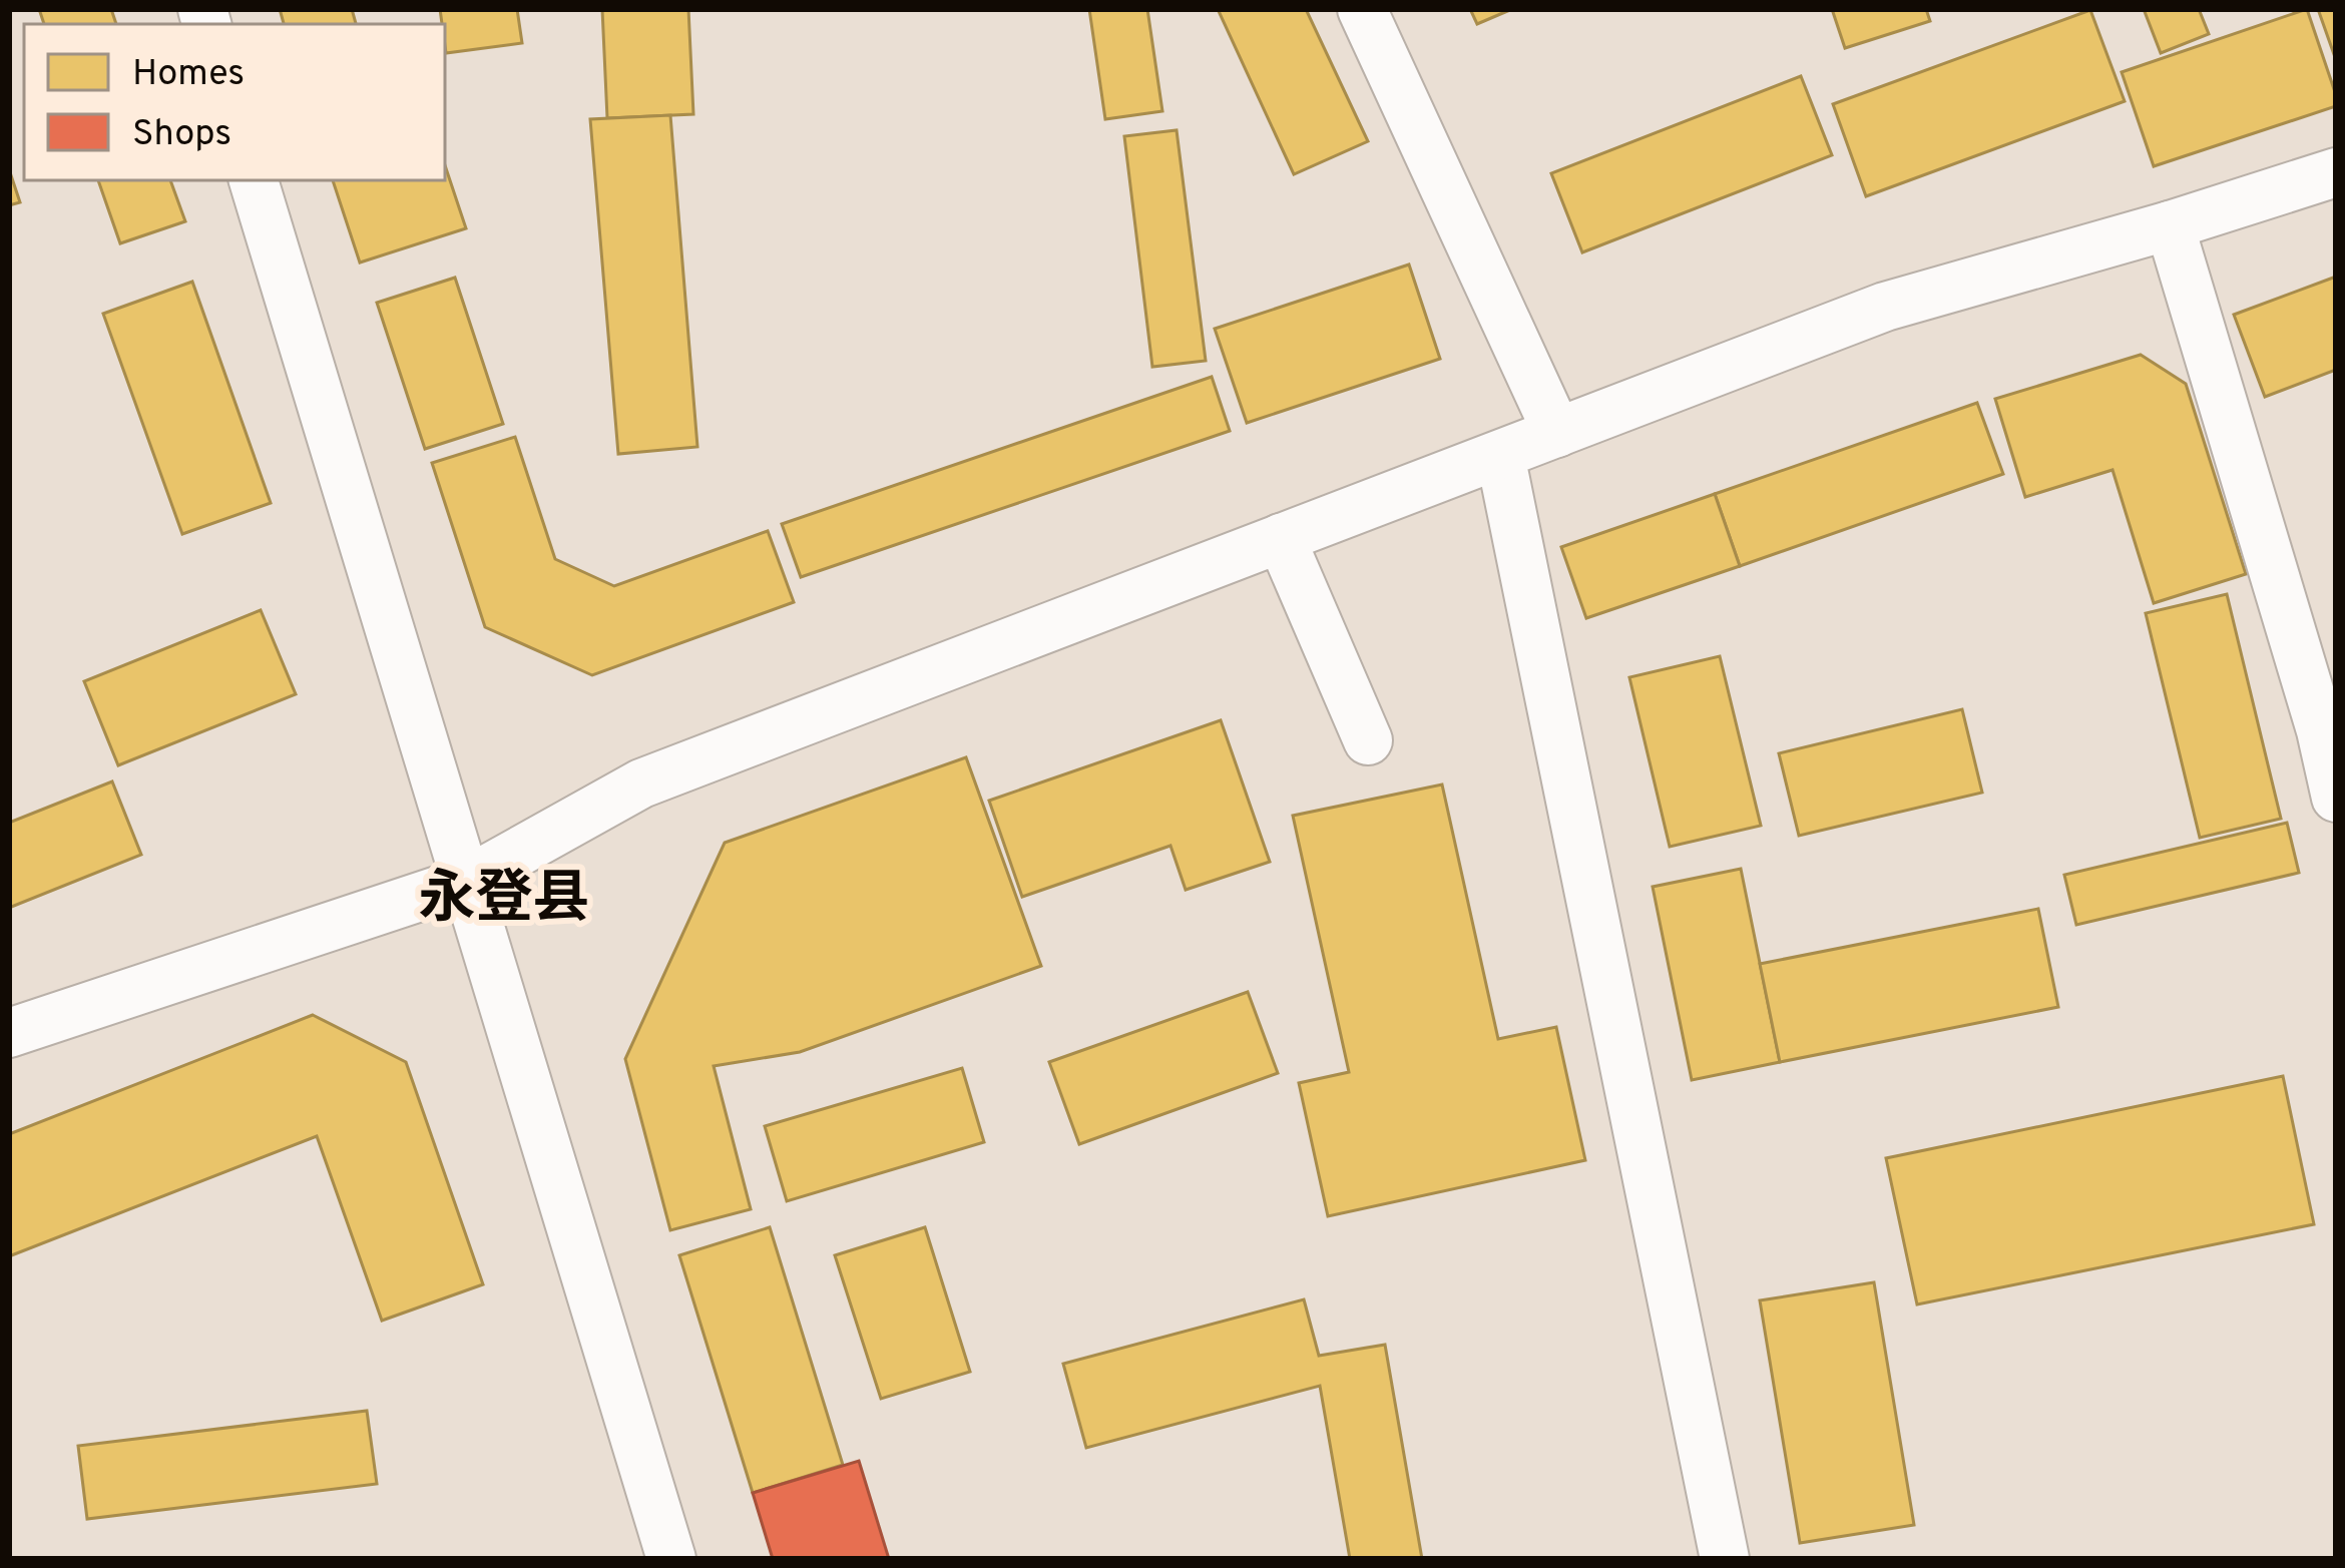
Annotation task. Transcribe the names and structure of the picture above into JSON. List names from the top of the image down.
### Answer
{
  "districts": ["永登县"],
  "legend": ["Homes", "Shops"]
}
